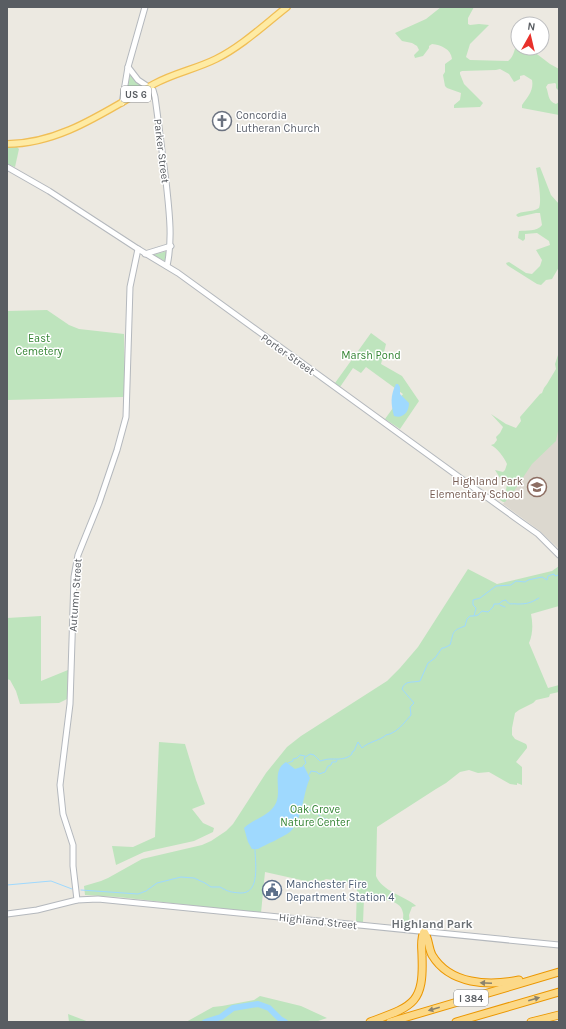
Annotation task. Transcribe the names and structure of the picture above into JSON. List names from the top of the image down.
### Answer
{
  "streets": {
    "highway": ["I 384"],
    "main road": ["US 6"],
    "street": [
      "Parker Street",
      "Porter Street",
      "Autumn Street",
      "Highland Street"
    ]
  },
  "crossings": [
    ["US 6", "Parker Street"],
    ["Parker Street", "Porter Street"],
    ["Porter Street", "Autumn Street"],
    ["Autumn Street", "Highland Street"]
  ],
  "districts": ["Highland Park"],
  "parks": ["East Cemetery", "Marsh Pond", "Oak Grove Nature Center"],
  "places": {
    "church": ["Concordia Lutheran Church"],
    "school or university": ["Highland Park Elementary School"],
    "public building": ["Manchester Fire Department Station 4"]
  },
  "north": "top"
}
